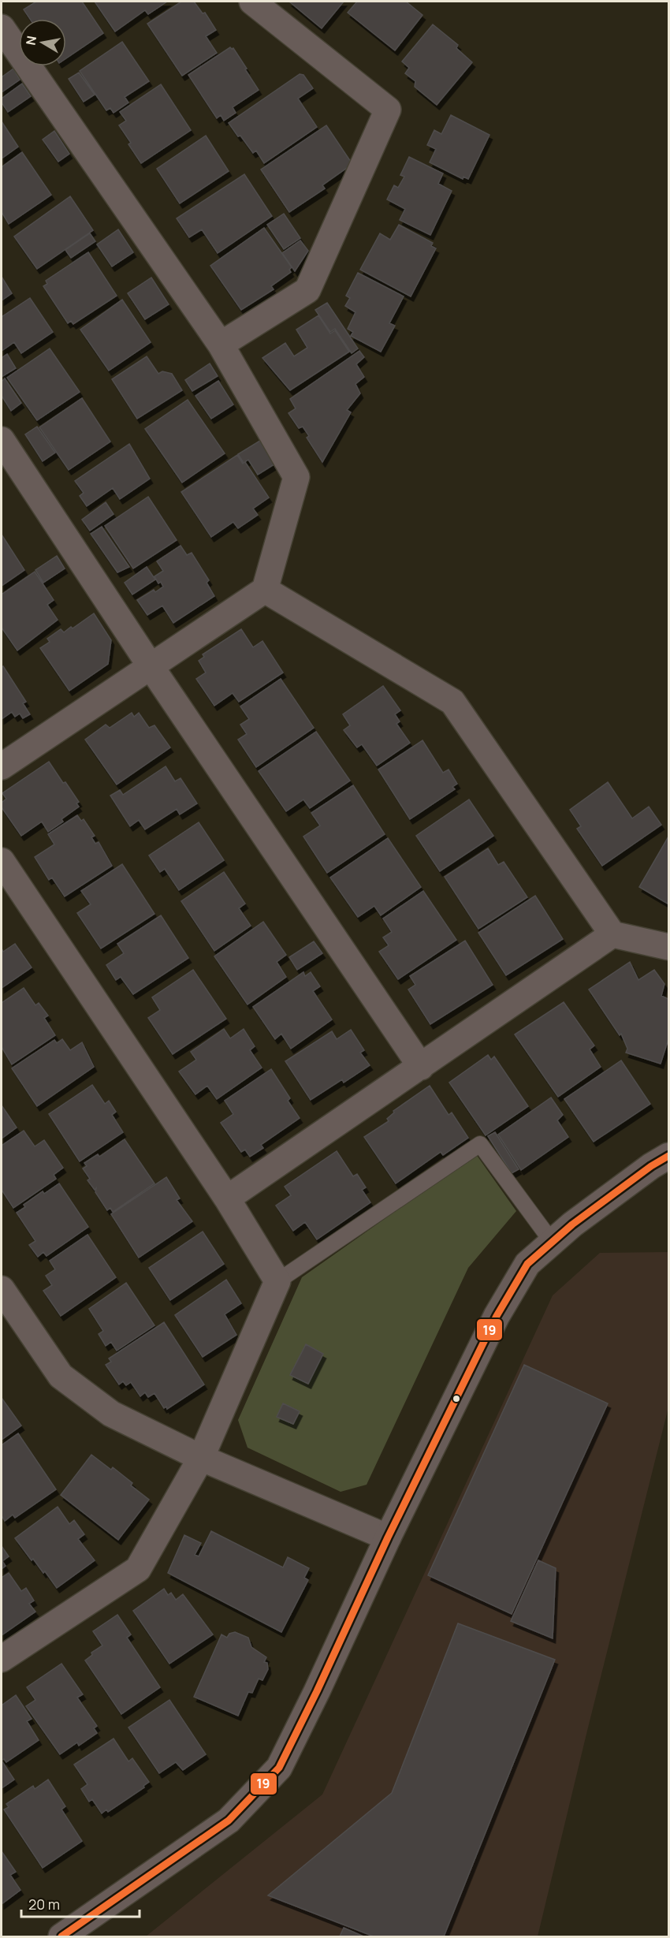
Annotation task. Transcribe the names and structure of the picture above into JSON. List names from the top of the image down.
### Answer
{
  "lines": ["transit line 19"],
  "scale_bar": "20 m",
  "north": "left"
}
